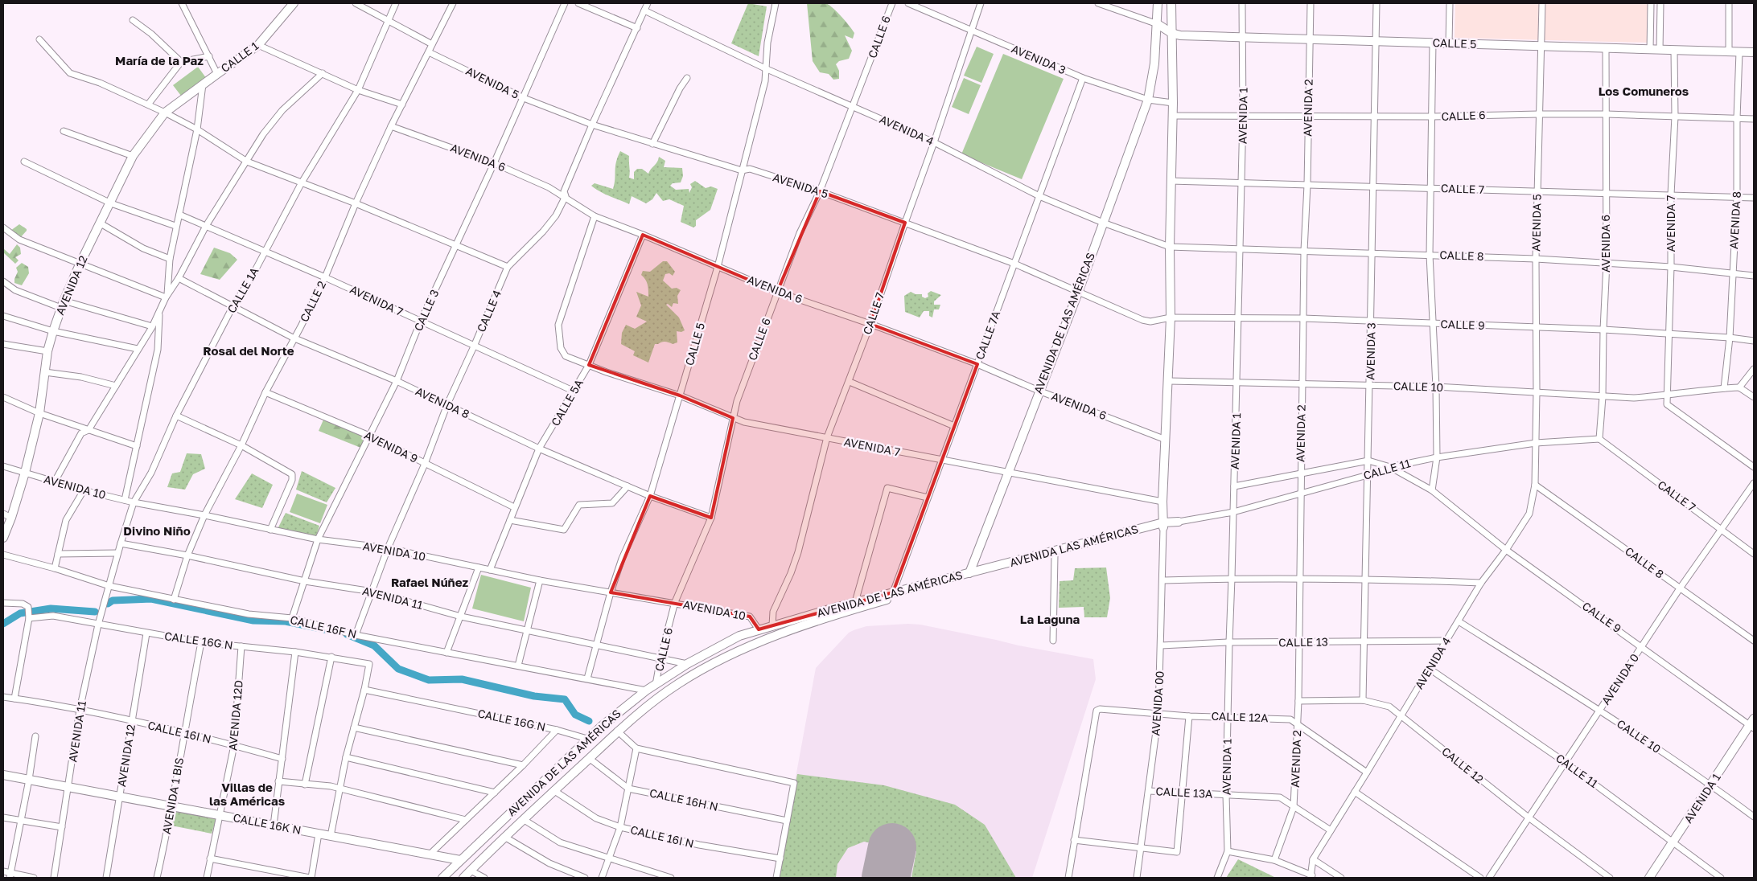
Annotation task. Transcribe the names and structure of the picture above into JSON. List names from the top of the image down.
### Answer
{
  "streets": {
    "main road": [
      "CALLE 5",
      "CALLE 1",
      "AVENIDA 1",
      "AVENIDA 12",
      "AVENIDA DE LAS AMÉRICAS",
      "AVENIDA LAS AMÉRICAS",
      "CALLE 16K N"
    ],
    "street": [
      "CALLE 6",
      "AVENIDA 3",
      "AVENIDA 5",
      "AVENIDA 2",
      "AVENIDA 4",
      "AVENIDA 6",
      "CALLE 7",
      "AVENIDA 8",
      "AVENIDA 7",
      "CALLE 8",
      "CALLE 1A",
      "CALLE 2",
      "CALLE 3",
      "CALLE 4",
      "CALLE 9",
      "CALLE 7A",
      "CALLE 10",
      "CALLE 5A",
      "AVENIDA 9",
      "CALLE 11",
      "AVENIDA 10",
      "AVENIDA 11",
      "CALLE 16F N",
      "CALLE 16G N",
      "CALLE 13",
      "AVENIDA 0",
      "AVENIDA 00",
      "AVENIDA 12D",
      "CALLE 12A",
      "CALLE 16I N",
      "CALLE 12",
      "CALLE 13A",
      "AVENIDA 1 BIS",
      "CALLE 16H N"
    ]
  },
  "crossings": [
    ["CALLE 6", "AVENIDA 3"],
    ["CALLE 6", "AVENIDA 5"],
    ["CALLE 6", "AVENIDA 2"],
    ["CALLE 6", "AVENIDA 1"],
    ["CALLE 6", "AVENIDA 4"],
    ["CALLE 6", "AVENIDA 6"],
    ["CALLE 6", "AVENIDA 8"],
    ["CALLE 6", "AVENIDA 7"],
    ["CALLE 6", "AVENIDA DE LAS AMÉRICAS"],
    ["CALLE 6", "AVENIDA 10"],
    ["CALLE 6", "AVENIDA 11"],
    ["CALLE 5", "AVENIDA 3"],
    ["CALLE 5", "AVENIDA 5"],
    ["CALLE 5", "AVENIDA 2"],
    ["CALLE 5", "AVENIDA 1"],
    ["CALLE 5", "AVENIDA 4"],
    ["CALLE 5", "AVENIDA 6"],
    ["CALLE 5", "AVENIDA 8"],
    ["CALLE 5", "AVENIDA 7"],
    ["CALLE 5", "AVENIDA DE LAS AMÉRICAS"],
    ["CALLE 5", "AVENIDA 10"],
    ["CALLE 5", "AVENIDA 11"],
    ["CALLE 5", "CALLE 16F N"],
    ["CALLE 1", "AVENIDA 12"],
    ["AVENIDA 3", "CALLE 7"],
    ["AVENIDA 3", "CALLE 8"],
    ["AVENIDA 3", "AVENIDA DE LAS AMÉRICAS"],
    ["AVENIDA 3", "CALLE 9"],
    ["AVENIDA 3", "CALLE 7A"],
    ["AVENIDA 3", "CALLE 10"],
    ["AVENIDA 3", "CALLE 11"],
    ["AVENIDA 3", "CALLE 13"],
    ["AVENIDA 3", "CALLE 12"],
    ["AVENIDA 5", "AVENIDA 4"],
    ["AVENIDA 5", "CALLE 7"],
    ["AVENIDA 5", "CALLE 8"],
    ["AVENIDA 5", "CALLE 2"],
    ["AVENIDA 5", "CALLE 3"],
    ["AVENIDA 5", "CALLE 4"],
    ["AVENIDA 5", "AVENIDA DE LAS AMÉRICAS"],
    ["AVENIDA 5", "CALLE 9"],
    ["AVENIDA 5", "CALLE 7A"],
    ["AVENIDA 5", "CALLE 10"],
    ["AVENIDA 5", "CALLE 11"],
    ["AVENIDA 2", "CALLE 7"],
    ["AVENIDA 2", "CALLE 8"],
    ["AVENIDA 2", "CALLE 9"],
    ["AVENIDA 2", "CALLE 10"],
    ["AVENIDA 2", "CALLE 11"],
    ["AVENIDA 2", "CALLE 13"],
    ["AVENIDA 2", "CALLE 12A"],
    ["AVENIDA 2", "CALLE 12"],
    ["AVENIDA 2", "CALLE 13A"],
    ["AVENIDA 1", "CALLE 7"],
    ["AVENIDA 1", "CALLE 8"],
    ["AVENIDA 1", "CALLE 9"],
    ["AVENIDA 1", "CALLE 10"],
    ["AVENIDA 1", "CALLE 11"],
    ["AVENIDA 1", "CALLE 13"],
    ["AVENIDA 1", "CALLE 12A"],
    ["AVENIDA 1", "CALLE 13A"],
    ["AVENIDA 4", "CALLE 7"],
    ["AVENIDA 4", "CALLE 8"],
    ["AVENIDA 4", "CALLE 4"],
    ["AVENIDA 4", "AVENIDA DE LAS AMÉRICAS"],
    ["AVENIDA 4", "CALLE 9"],
    ["AVENIDA 4", "CALLE 7A"],
    ["AVENIDA 4", "CALLE 10"],
    ["AVENIDA 4", "CALLE 11"],
    ["AVENIDA 4", "CALLE 13"],
    ["AVENIDA 4", "CALLE 12A"],
    ["AVENIDA 4", "CALLE 12"],
    ["AVENIDA 4", "CALLE 13A"],
    ["AVENIDA 6", "CALLE 7"],
    ["AVENIDA 6", "AVENIDA 7"],
    ["AVENIDA 6", "CALLE 8"],
    ["AVENIDA 6", "CALLE 2"],
    ["AVENIDA 6", "CALLE 3"],
    ["AVENIDA 6", "CALLE 4"],
    ["AVENIDA 6", "AVENIDA DE LAS AMÉRICAS"],
    ["AVENIDA 6", "CALLE 9"],
    ["AVENIDA 6", "CALLE 7A"],
    ["AVENIDA 6", "CALLE 10"],
    ["AVENIDA 6", "CALLE 5A"],
    ["AVENIDA 6", "CALLE 11"],
    ["CALLE 7", "AVENIDA 8"],
    ["CALLE 7", "AVENIDA 7"],
    ["CALLE 7", "AVENIDA DE LAS AMÉRICAS"],
    ["CALLE 7", "CALLE 11"],
    ["CALLE 7", "AVENIDA 0"],
    ["AVENIDA 8", "CALLE 8"],
    ["AVENIDA 8", "CALLE 1A"],
    ["AVENIDA 8", "CALLE 2"],
    ["AVENIDA 8", "CALLE 3"],
    ["AVENIDA 8", "CALLE 4"],
    ["AVENIDA 8", "CALLE 9"],
    ["AVENIDA 8", "CALLE 5A"],
    ["AVENIDA 7", "CALLE 8"],
    ["AVENIDA 7", "CALLE 1A"],
    ["AVENIDA 7", "CALLE 2"],
    ["AVENIDA 7", "CALLE 3"],
    ["AVENIDA 7", "CALLE 4"],
    ["AVENIDA 7", "AVENIDA DE LAS AMÉRICAS"],
    ["AVENIDA 7", "CALLE 9"],
    ["AVENIDA 7", "CALLE 7A"],
    ["AVENIDA 7", "CALLE 10"],
    ["AVENIDA 7", "CALLE 5A"],
    ["CALLE 8", "AVENIDA 0"],
    ["AVENIDA 12", "AVENIDA 10"],
    ["AVENIDA 12", "CALLE 16G N"],
    ["AVENIDA 12", "CALLE 16I N"],
    ["AVENIDA 12", "CALLE 16K N"],
    ["CALLE 1A", "AVENIDA 10"],
    ["CALLE 1A", "AVENIDA 11"],
    ["CALLE 1A", "CALLE 16F N"],
    ["CALLE 2", "AVENIDA 9"],
    ["CALLE 2", "AVENIDA 10"],
    ["CALLE 2", "AVENIDA 11"],
    ["CALLE 2", "CALLE 16F N"],
    ["CALLE 3", "AVENIDA 9"],
    ["CALLE 3", "AVENIDA 10"],
    ["CALLE 3", "AVENIDA 11"],
    ["CALLE 3", "CALLE 16F N"],
    ["CALLE 4", "AVENIDA 9"],
    ["CALLE 4", "AVENIDA 10"],
    ["CALLE 4", "AVENIDA 11"],
    ["CALLE 4", "CALLE 16F N"],
    ["AVENIDA DE LAS AMÉRICAS", "CALLE 7A"],
    ["AVENIDA DE LAS AMÉRICAS", "CALLE 11"],
    ["AVENIDA DE LAS AMÉRICAS", "AVENIDA 10"],
    ["AVENIDA DE LAS AMÉRICAS", "AVENIDA LAS AMÉRICAS"],
    ["AVENIDA DE LAS AMÉRICAS", "AVENIDA 11"],
    ["AVENIDA DE LAS AMÉRICAS", "CALLE 16F N"],
    ["AVENIDA DE LAS AMÉRICAS", "CALLE 16G N"],
    ["AVENIDA DE LAS AMÉRICAS", "AVENIDA 00"],
    ["AVENIDA DE LAS AMÉRICAS", "CALLE 16I N"],
    ["AVENIDA DE LAS AMÉRICAS", "CALLE 16H N"],
    ["AVENIDA DE LAS AMÉRICAS", "CALLE 16K N"],
    ["CALLE 9", "CALLE 11"],
    ["CALLE 9", "AVENIDA 0"],
    ["CALLE 10", "AVENIDA 0"],
    ["CALLE 5A", "AVENIDA 9"],
    ["CALLE 5A", "AVENIDA 10"],
    ["CALLE 11", "AVENIDA 0"],
    ["AVENIDA LAS AMÉRICAS", "AVENIDA 00"],
    ["AVENIDA 11", "CALLE 16F N"],
    ["AVENIDA 11", "CALLE 16G N"],
    ["AVENIDA 11", "CALLE 16I N"],
    ["AVENIDA 11", "CALLE 16K N"],
    ["CALLE 16G N", "AVENIDA 12D"],
    ["CALLE 16G N", "AVENIDA 1 BIS"],
    ["CALLE 13", "AVENIDA 00"],
    ["AVENIDA 0", "CALLE 12"],
    ["AVENIDA 00", "CALLE 12A"],
    ["AVENIDA 00", "CALLE 13A"],
    ["AVENIDA 12D", "CALLE 16I N"],
    ["AVENIDA 12D", "CALLE 16K N"],
    ["CALLE 16I N", "AVENIDA 1 BIS"],
    ["AVENIDA 1 BIS", "CALLE 16K N"]
  ],
  "districts": [
    "María de la Paz",
    "Los Comuneros",
    "Rosal del Norte",
    "Divino Niño",
    "Rafael Núñez",
    "La Laguna",
    "Villas de las Américas"
  ]
}
